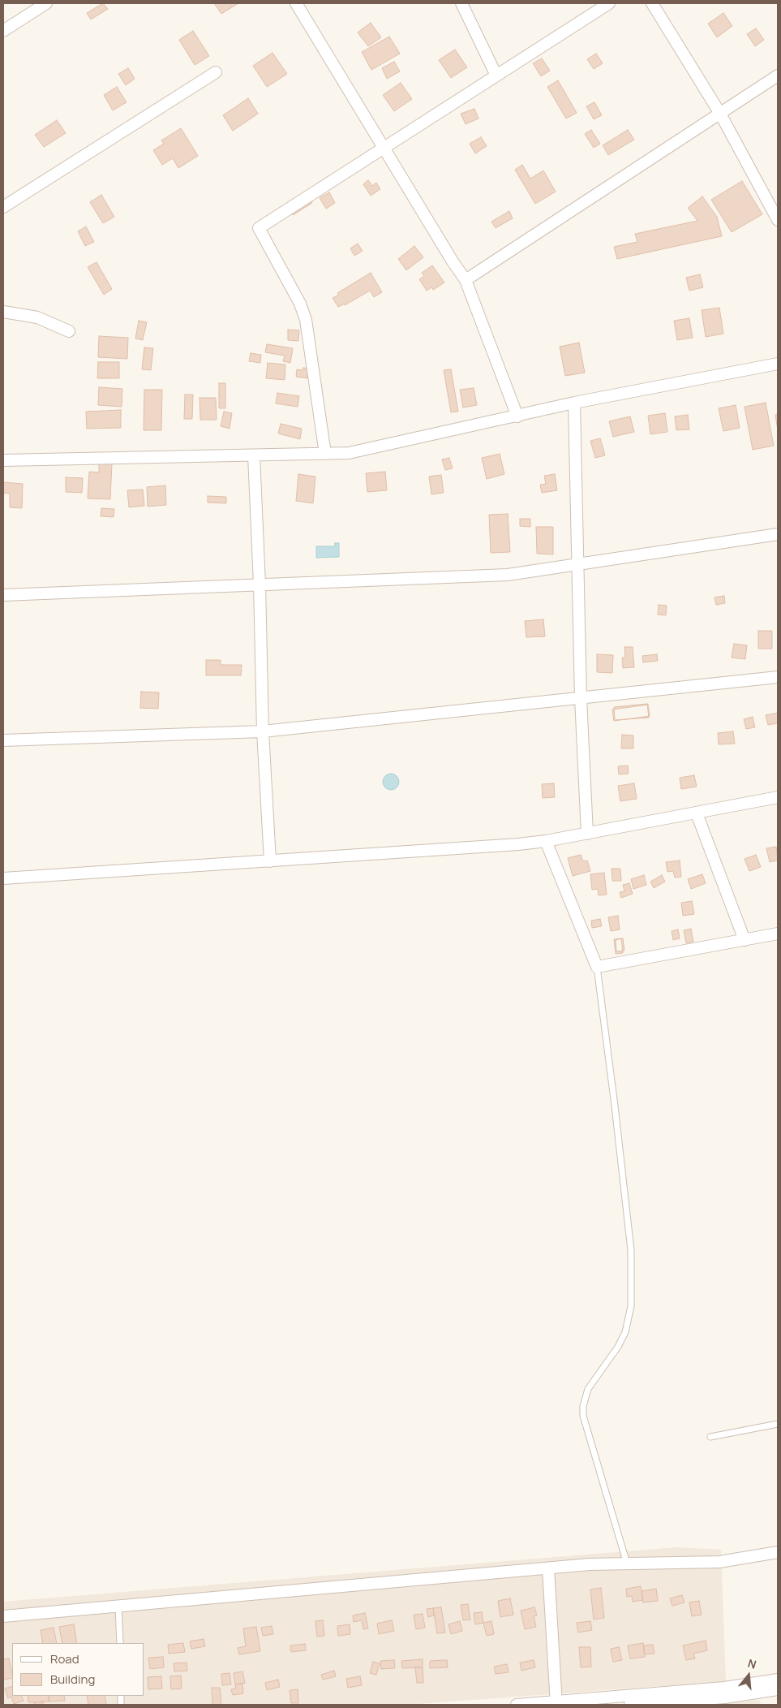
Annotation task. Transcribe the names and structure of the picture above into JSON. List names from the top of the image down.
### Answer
{
  "legend": ["Road", "Building"],
  "north": "top"
}
